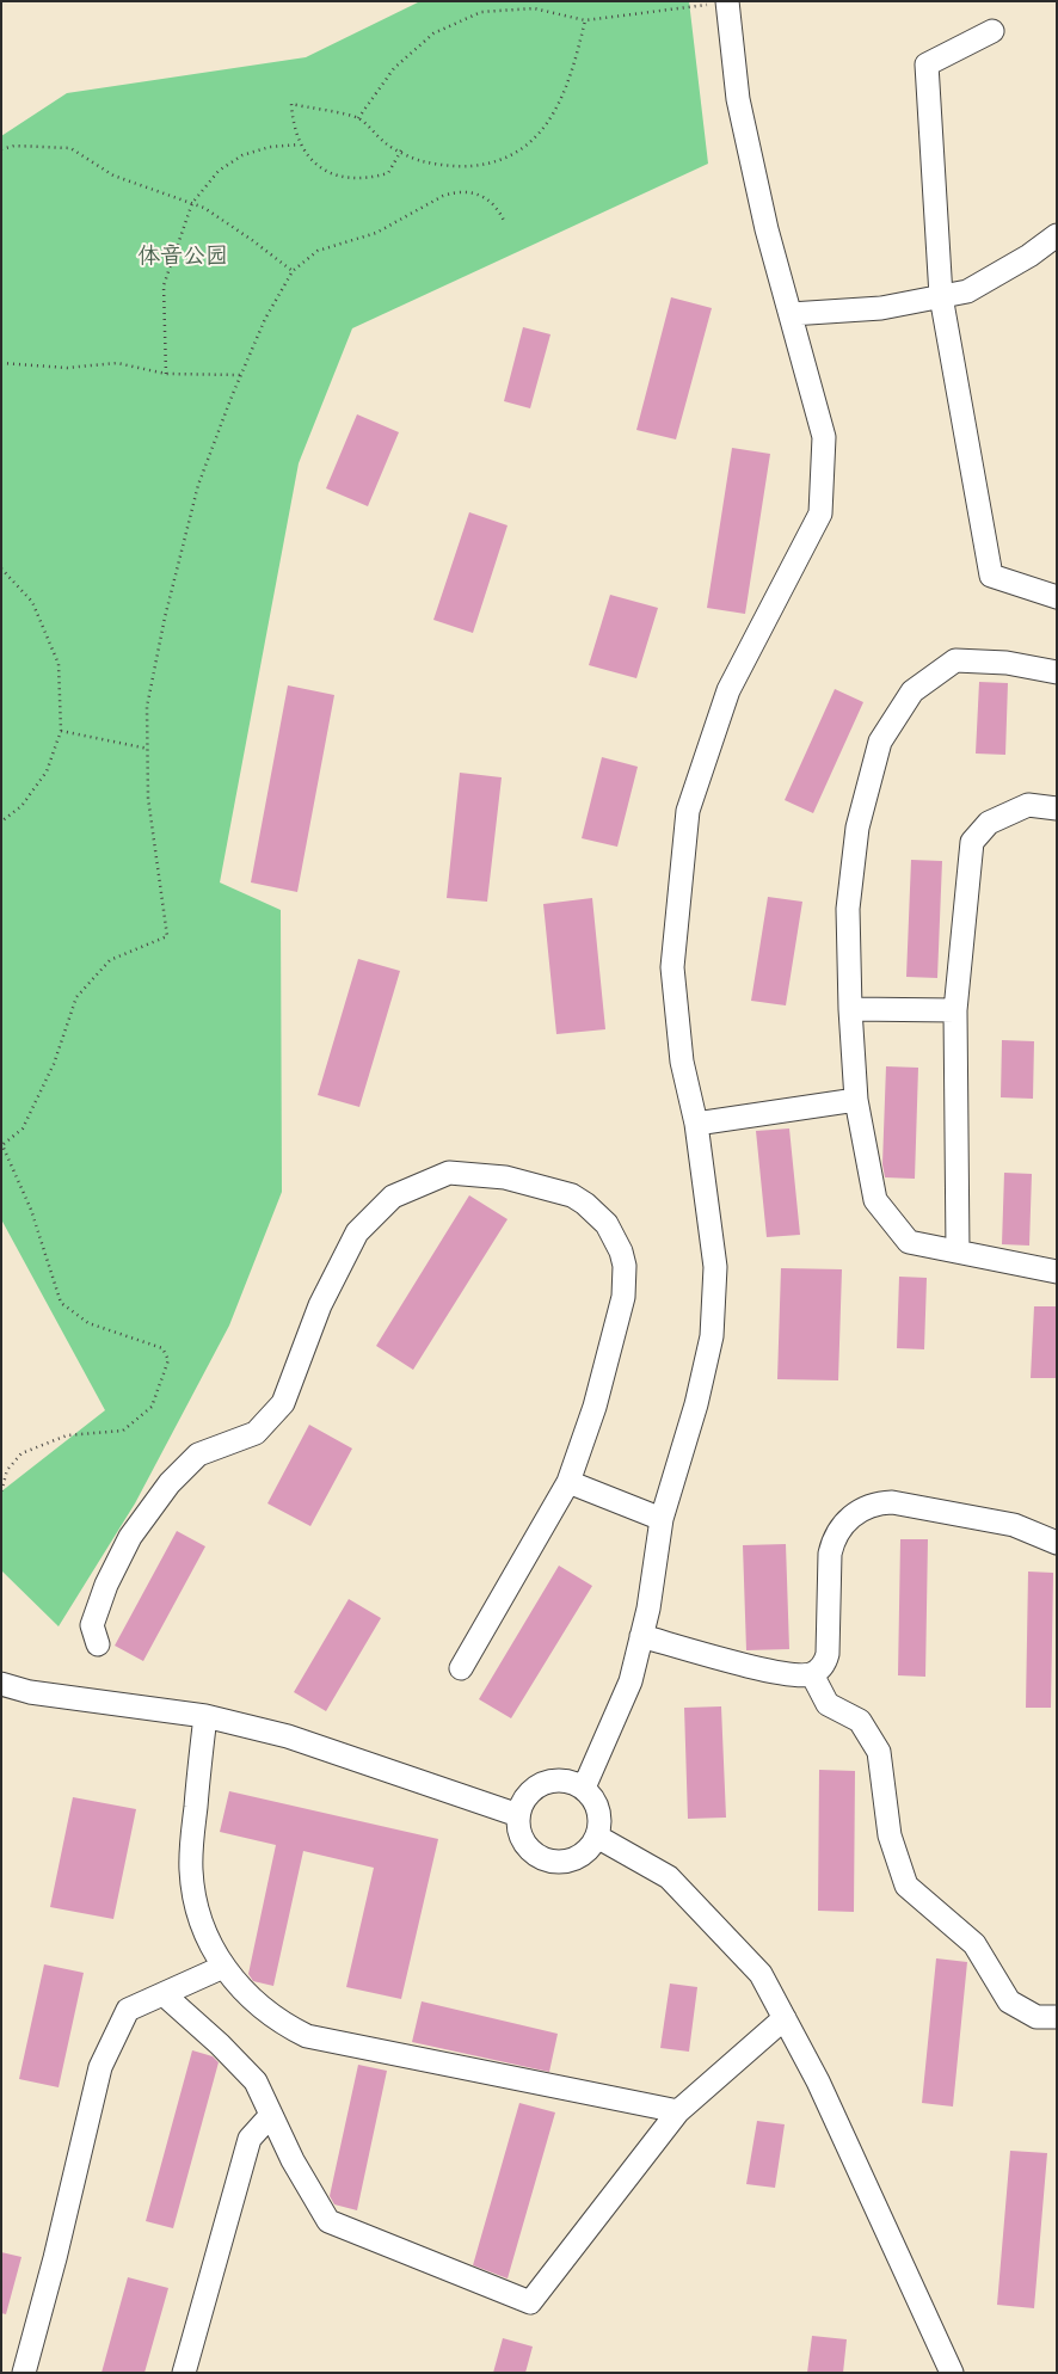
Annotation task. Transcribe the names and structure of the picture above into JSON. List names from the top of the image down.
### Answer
{
  "parks": ["体音公园"]
}
